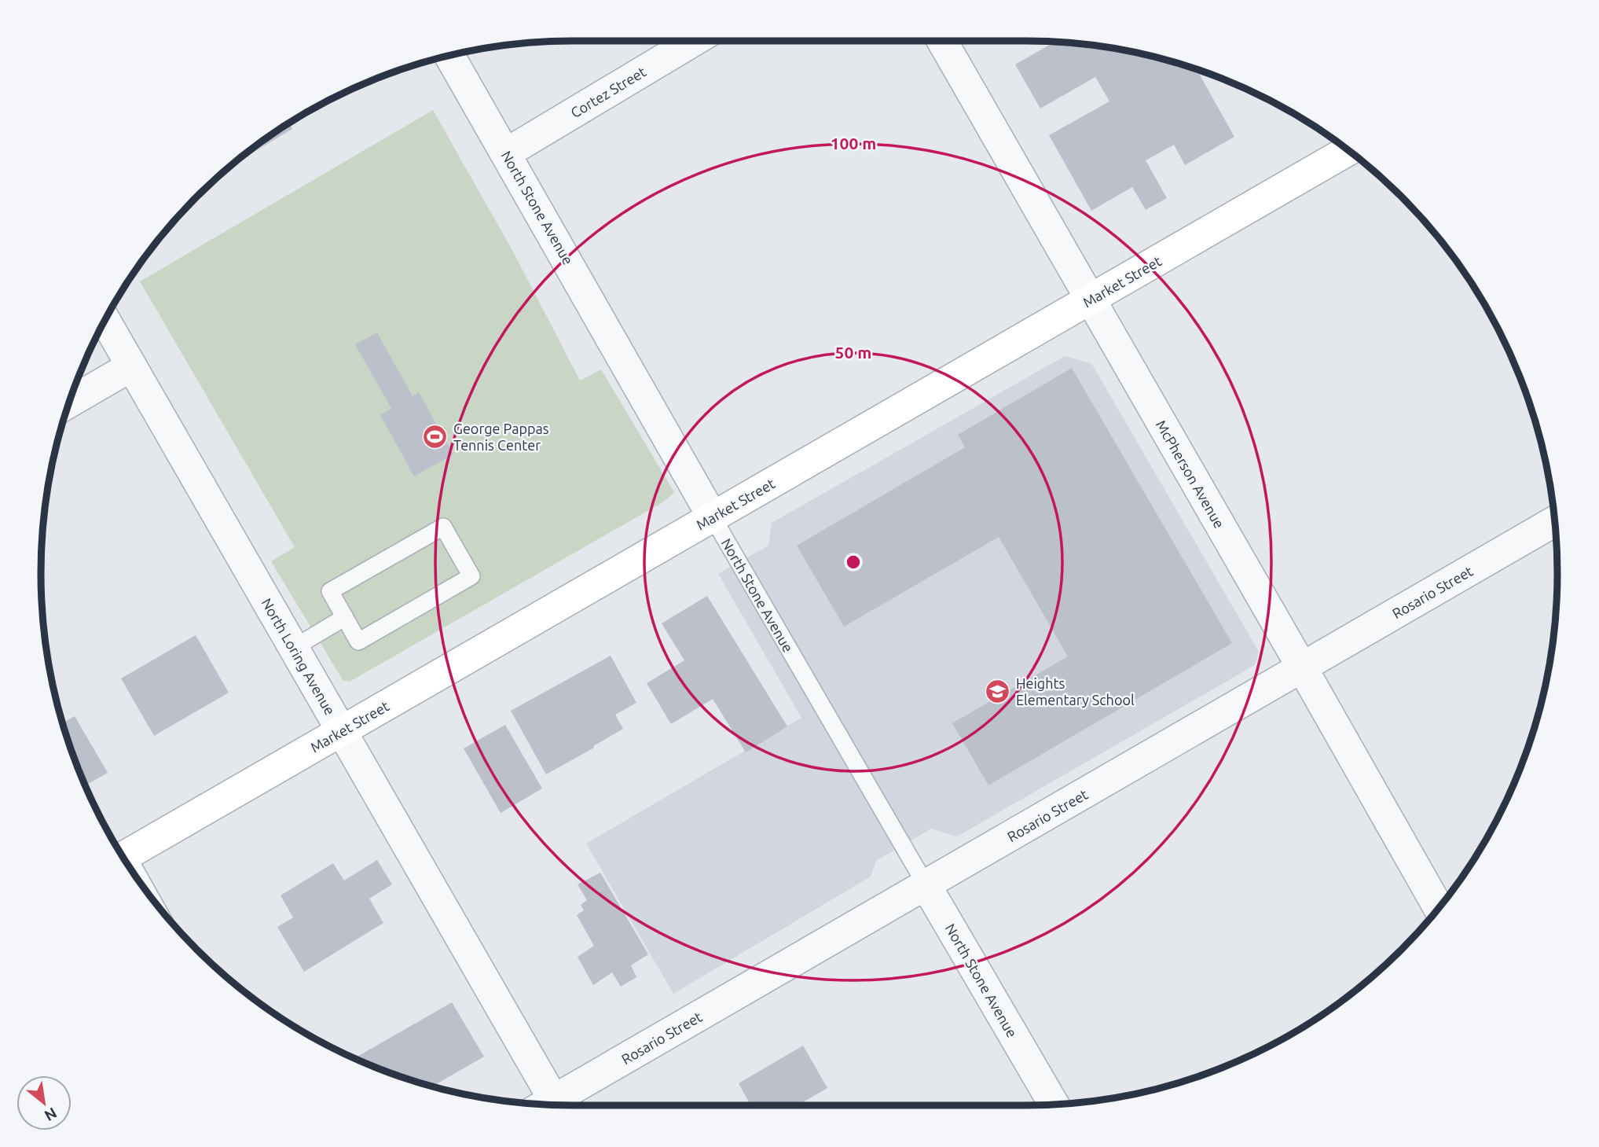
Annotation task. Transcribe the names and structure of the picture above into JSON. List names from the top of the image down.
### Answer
{
  "streets": {
    "street": [
      "Cortez Street",
      "North Stone Avenue",
      "Market Street",
      "McPherson Avenue",
      "Rosario Street",
      "North Loring Avenue"
    ]
  },
  "crossings": [
    ["Cortez Street", "North Stone Avenue"],
    ["North Stone Avenue", "Market Street"],
    ["North Stone Avenue", "Rosario Street"],
    ["Market Street", "McPherson Avenue"],
    ["Market Street", "North Loring Avenue"],
    ["McPherson Avenue", "Rosario Street"]
  ],
  "places": {
    "sports": ["George Pappas Tennis Center"],
    "school or university": ["Heights Elementary School"]
  },
  "north": "bottom right",
  "rings": ["100 m", "50 m"]
}
